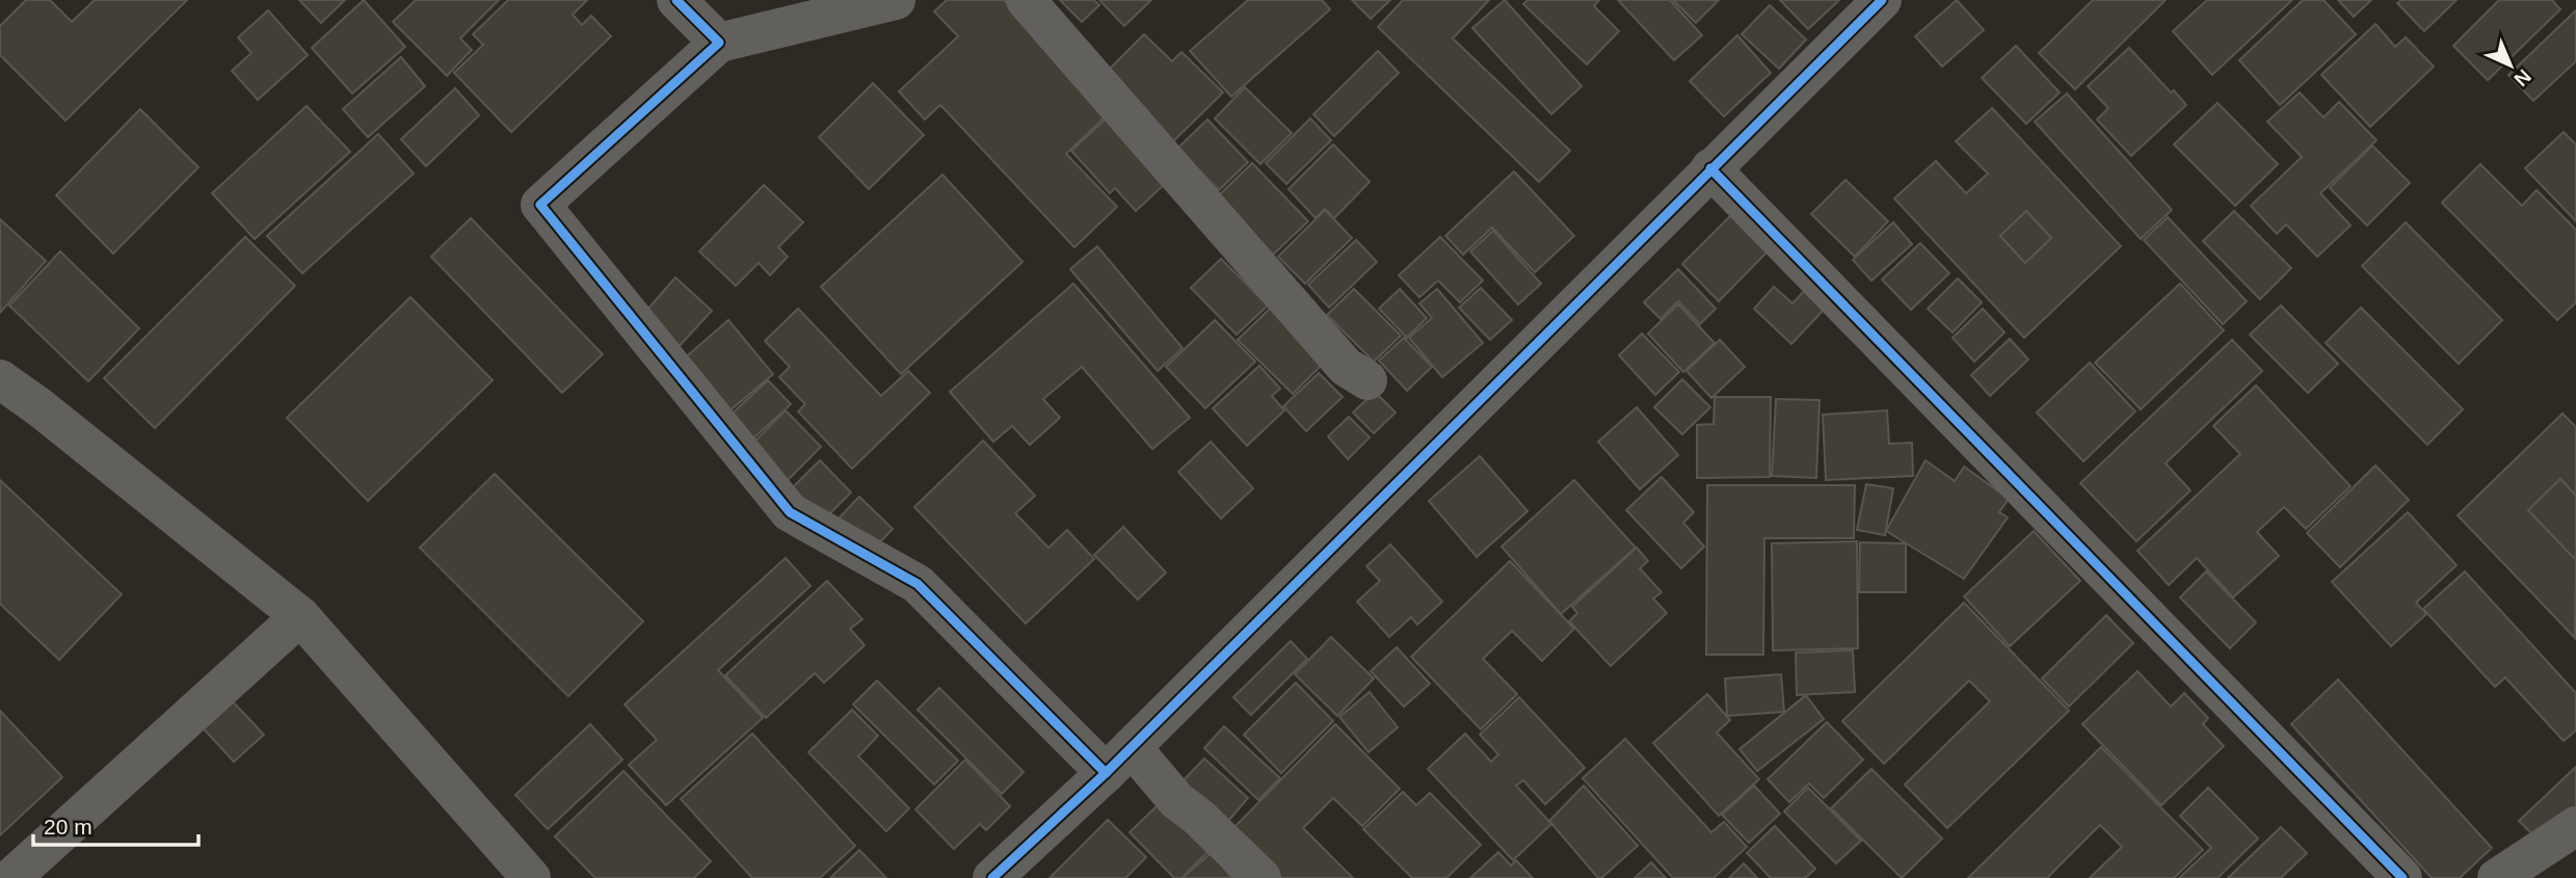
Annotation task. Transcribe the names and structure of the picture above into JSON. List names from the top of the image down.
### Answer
{
  "scale_bar": "20 m",
  "north": "bottom right"
}
